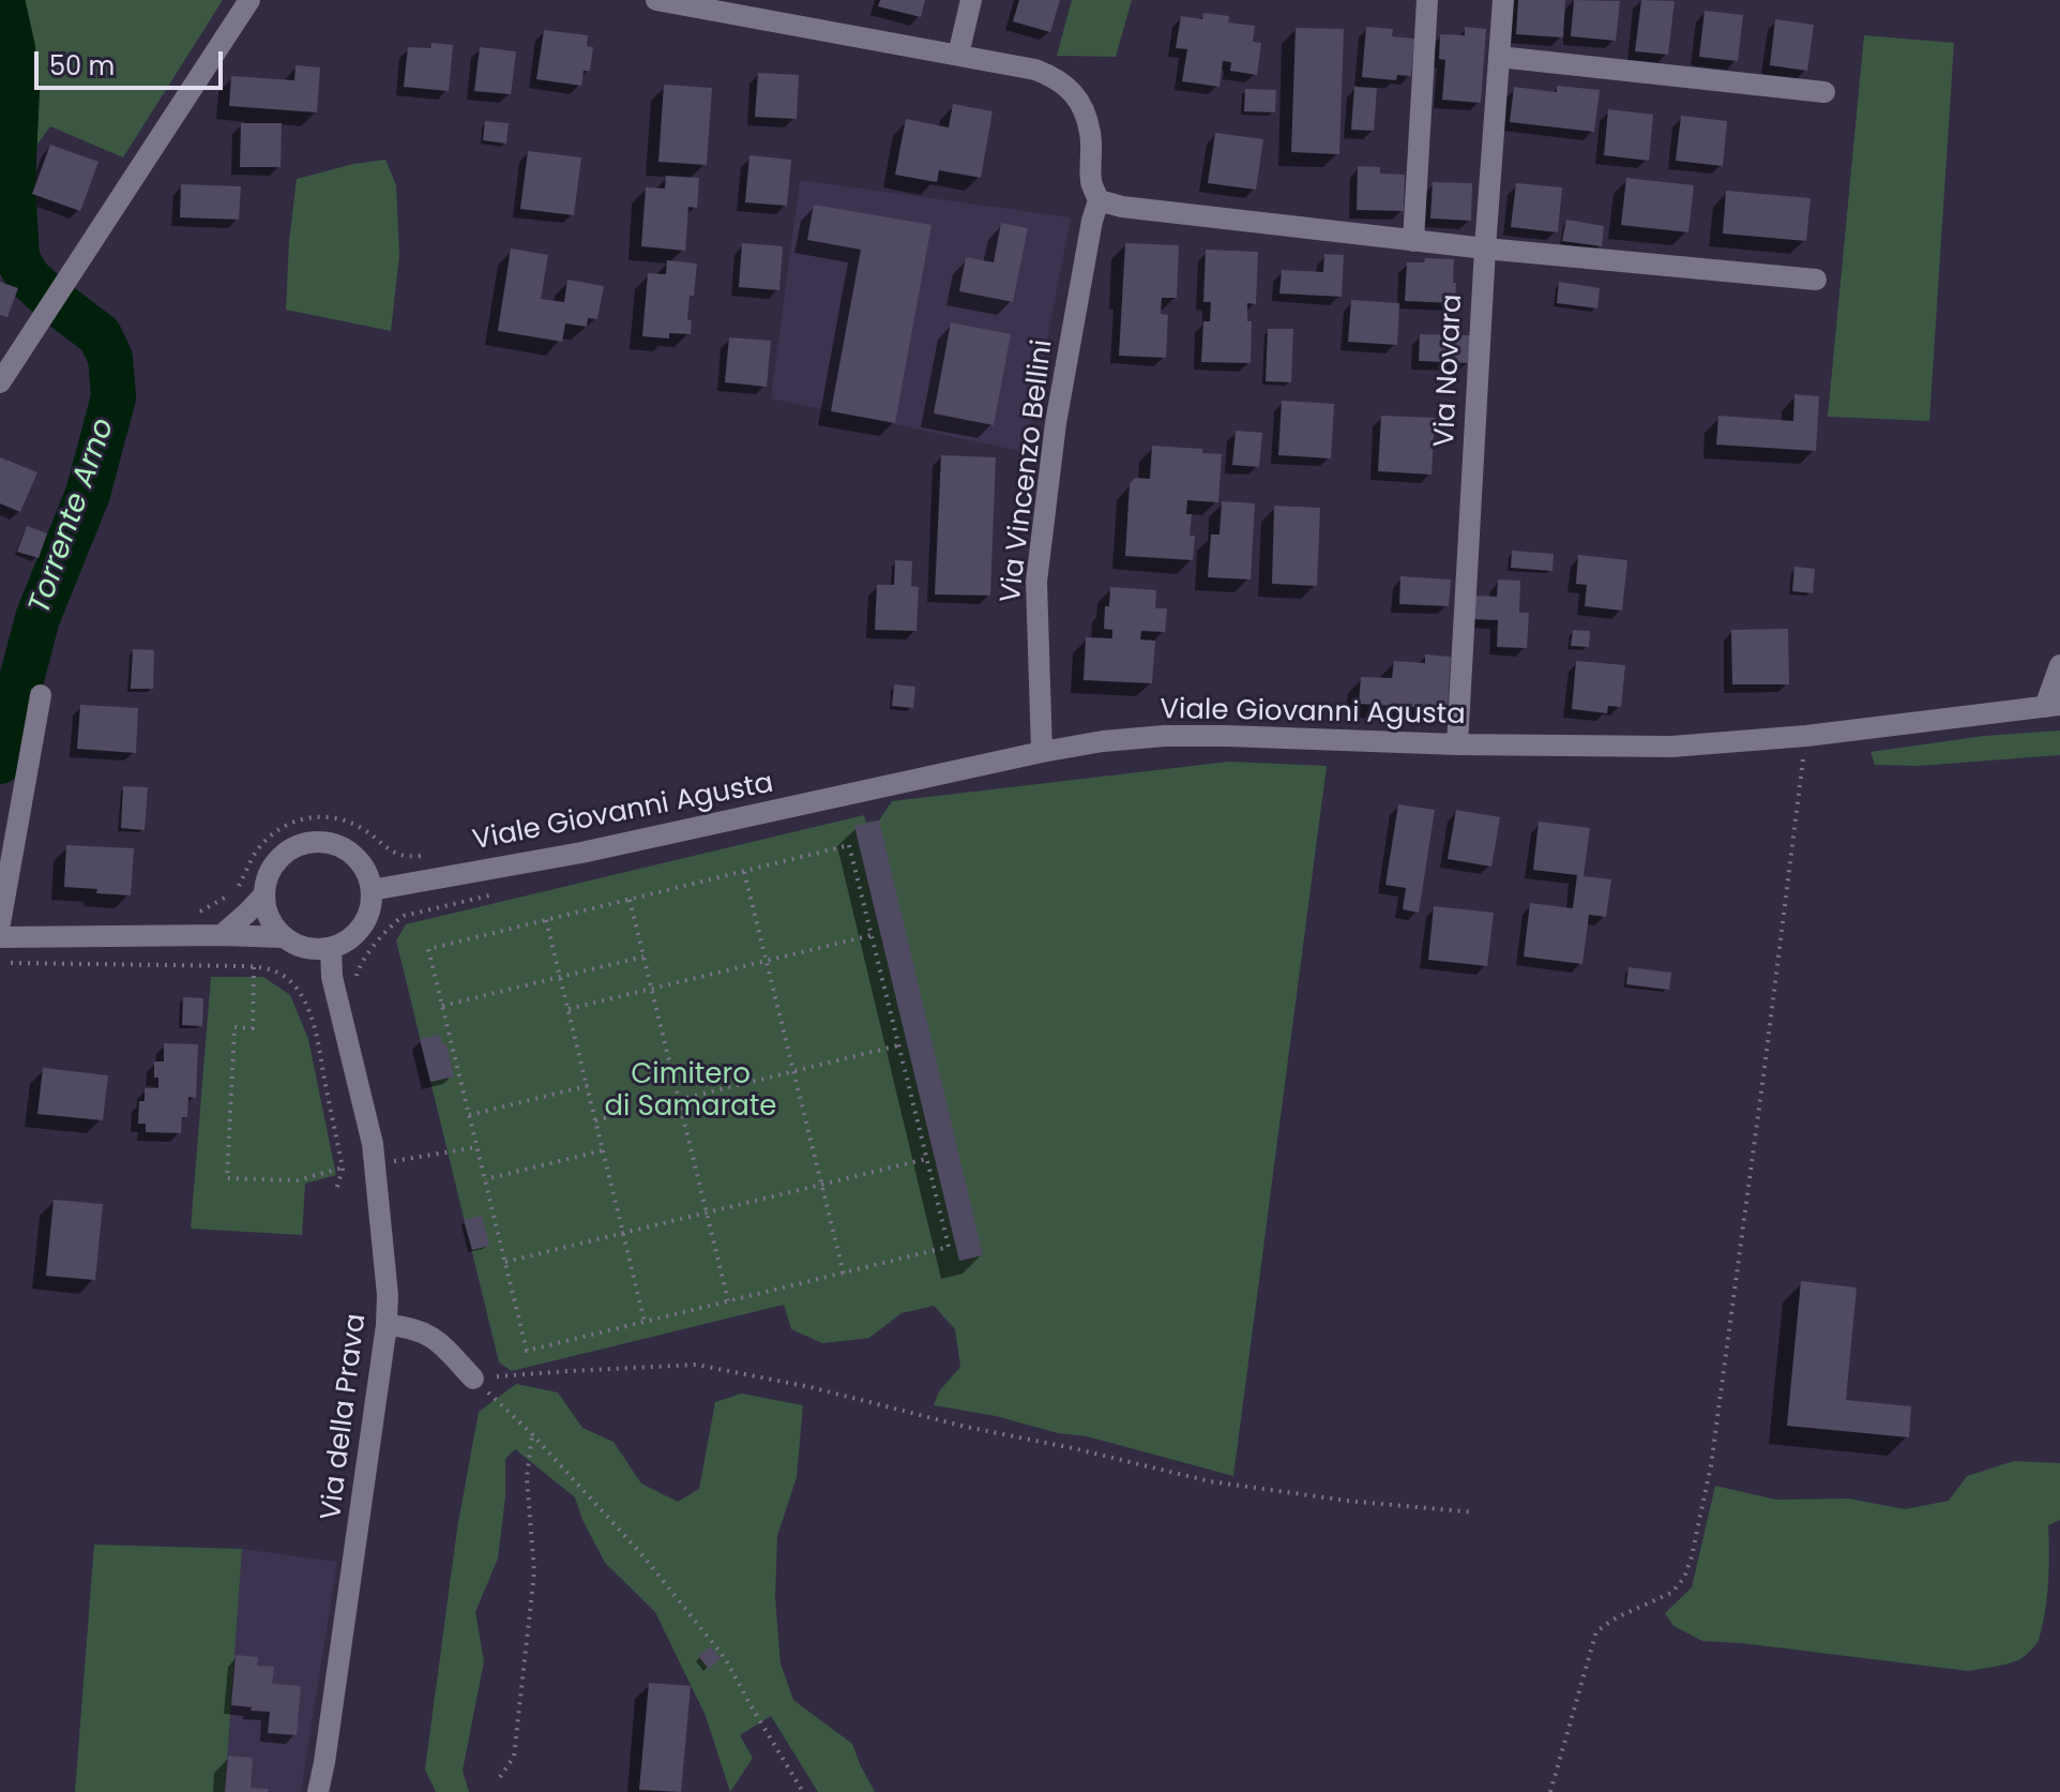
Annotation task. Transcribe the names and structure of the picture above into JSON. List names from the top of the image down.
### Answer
{
  "streets": {
    "street": [
      "Via Novara",
      "Via Vincenzo Bellini",
      "Viale Giovanni Agusta",
      "Via della Prava"
    ]
  },
  "crossings": [
    ["Via Novara", "Viale Giovanni Agusta"],
    ["Via Vincenzo Bellini", "Viale Giovanni Agusta"],
    ["Viale Giovanni Agusta", "Via della Prava"]
  ],
  "water": ["Torrente Arno"],
  "parks": ["Cimitero di Samarate"],
  "scale_bar": "50 m"
}
